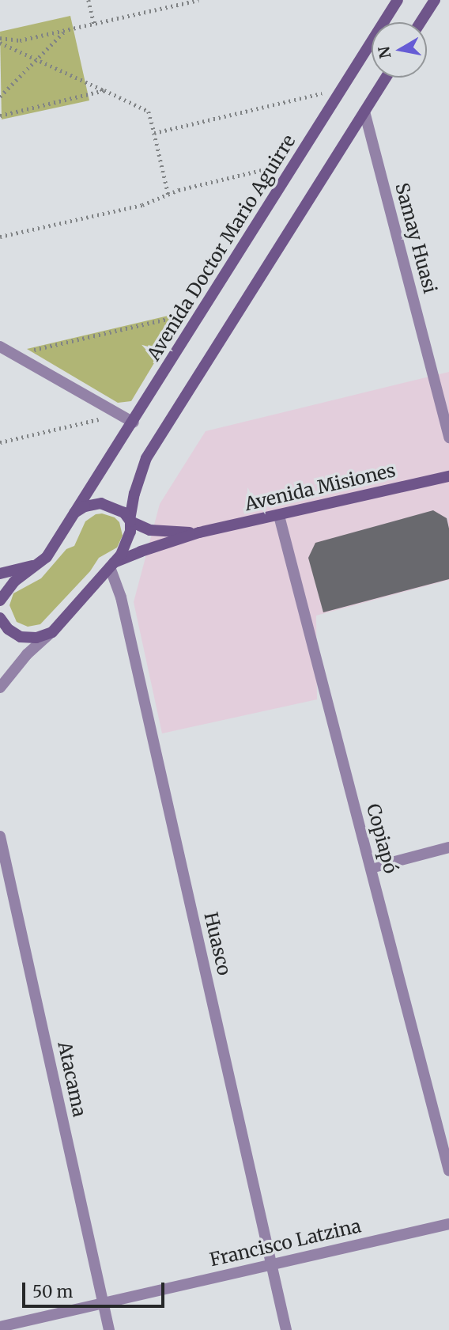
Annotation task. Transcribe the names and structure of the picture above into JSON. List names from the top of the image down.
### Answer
{
  "streets": {
    "main road": ["Avenida Doctor Mario Aguirre", "Avenida Misiones"],
    "street": [
      "Samay Huasi",
      "Copiapó",
      "Huasco",
      "Atacama",
      "Francisco Latzina"
    ]
  },
  "crossings": [
    ["Avenida Doctor Mario Aguirre", "Avenida Misiones"],
    ["Avenida Misiones", "Copiapó"],
    ["Avenida Misiones", "Huasco"],
    ["Huasco", "Francisco Latzina"],
    ["Atacama", "Francisco Latzina"]
  ],
  "scale_bar": "50 m",
  "north": "left"
}
